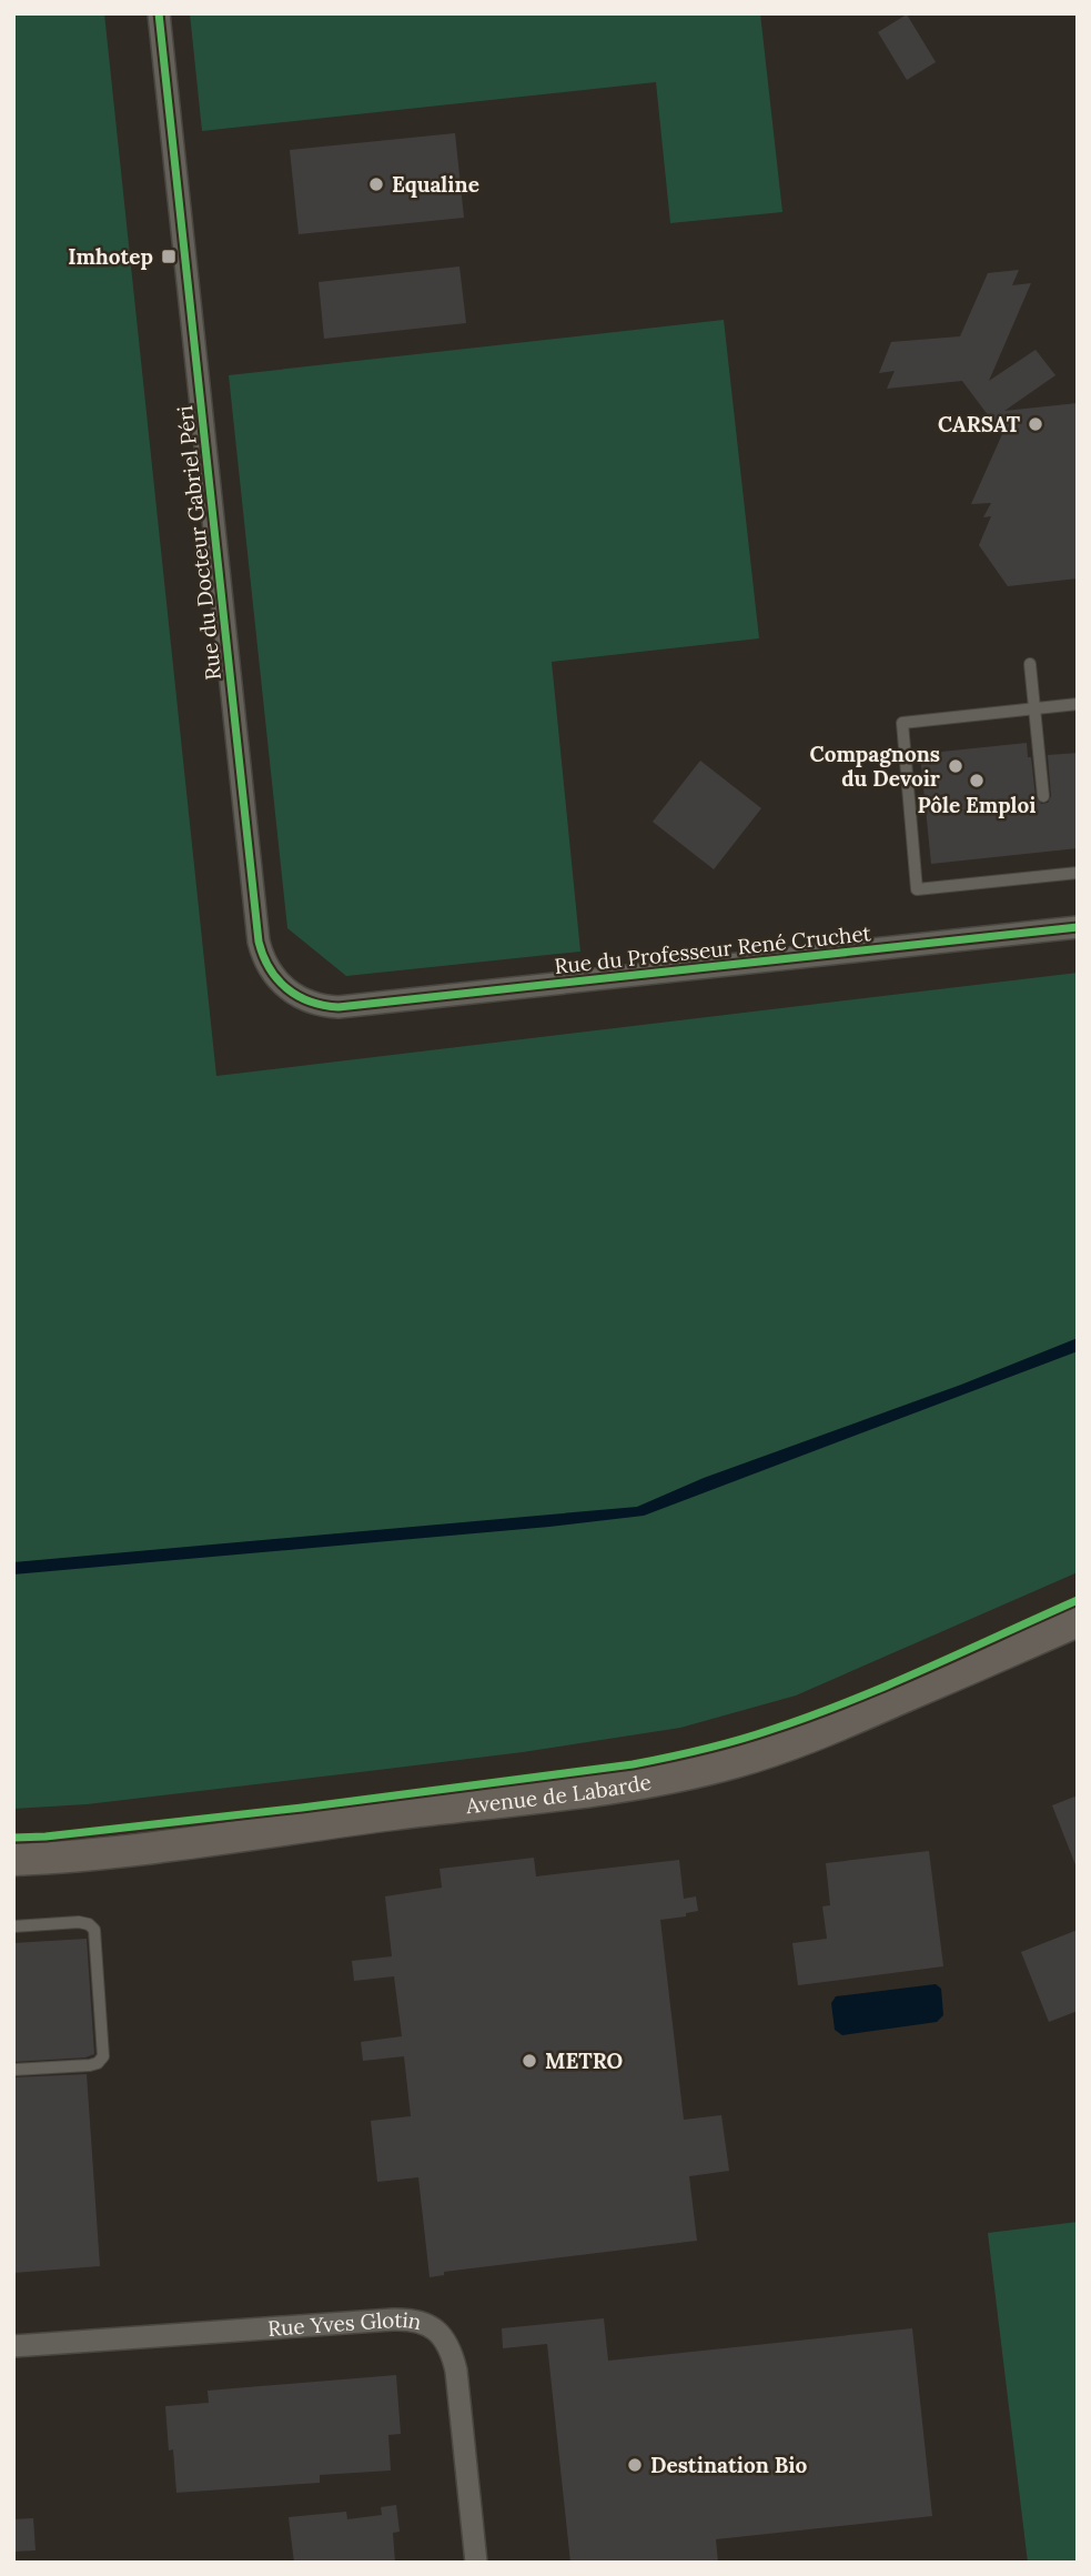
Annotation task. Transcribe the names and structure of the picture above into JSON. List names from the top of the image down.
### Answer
{
  "streets": {
    "main road": ["Avenue de Labarde"],
    "street": ["Rue du Docteur Gabriel Péri", "Rue du Professeur René Cruchet", "Rue Yves Glotin"]
  },
  "crossings": [
    ["Rue du Docteur Gabriel Péri", "Rue du Professeur René Cruchet"]
  ],
  "places": {
    "other": [
      "Equaline",
      "CARSAT",
      "Compagnons du Devoir",
      "Pôle Emploi",
      "METRO",
      "Destination Bio"
    ],
    "transit": ["Imhotep"]
  }
}
